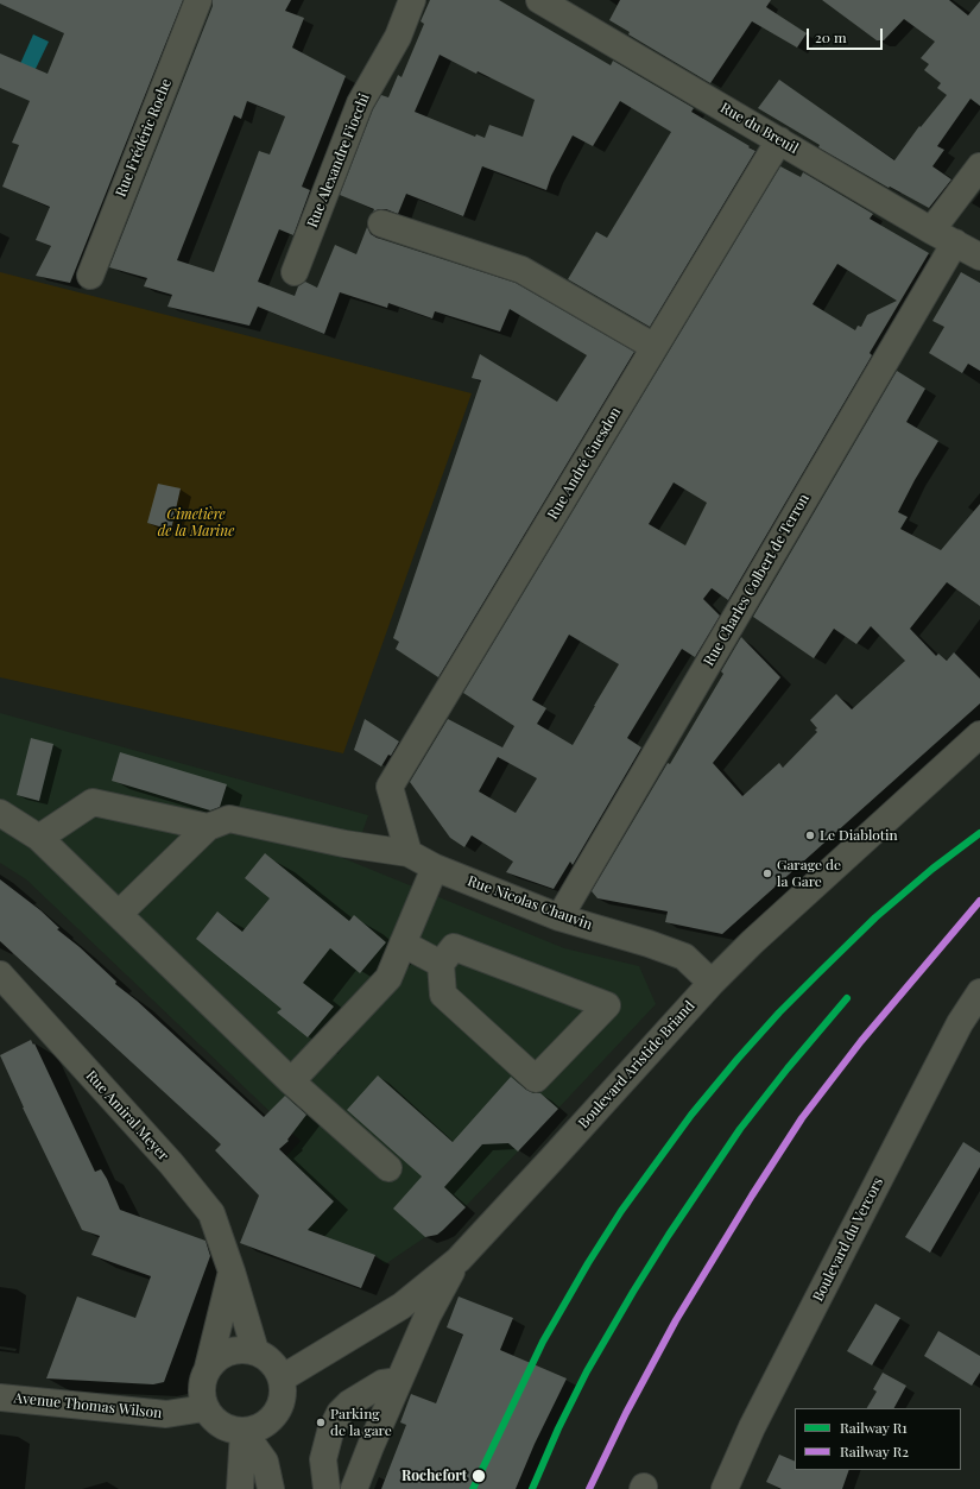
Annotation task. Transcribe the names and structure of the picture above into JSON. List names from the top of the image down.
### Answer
{
  "streets": {
    "street": [
      "Rue du Breuil",
      "Rue Frédéric Roche",
      "Rue Alexandre Fiocchi",
      "Rue André Guesdon",
      "Rue Charles Colbert de Terron",
      "Rue Nicolas Chauvin",
      "Boulevard Aristide Briand",
      "Rue Amiral Meyer",
      "Boulevard du Vercors",
      "Avenue Thomas Wilson"
    ]
  },
  "crossings": [
    ["Rue du Breuil", "Rue André Guesdon"],
    ["Rue du Breuil", "Rue Charles Colbert de Terron"],
    ["Rue André Guesdon", "Rue Nicolas Chauvin"],
    ["Rue Charles Colbert de Terron", "Rue Nicolas Chauvin"],
    ["Rue Nicolas Chauvin", "Boulevard Aristide Briand"],
    ["Boulevard Aristide Briand", "Rue Amiral Meyer"],
    ["Boulevard Aristide Briand", "Avenue Thomas Wilson"],
    ["Rue Amiral Meyer", "Avenue Thomas Wilson"]
  ],
  "parks": ["Cimetière de la Marine"],
  "places": [
    "Le Diablotin",
    "Garage de la Gare",
    "Parking de la gare",
    "Rochefort"
  ],
  "lines": ["rail line R1", "rail line R2"],
  "legend": ["Railway R1", "Railway R2"],
  "scale_bar": "20 m"
}
